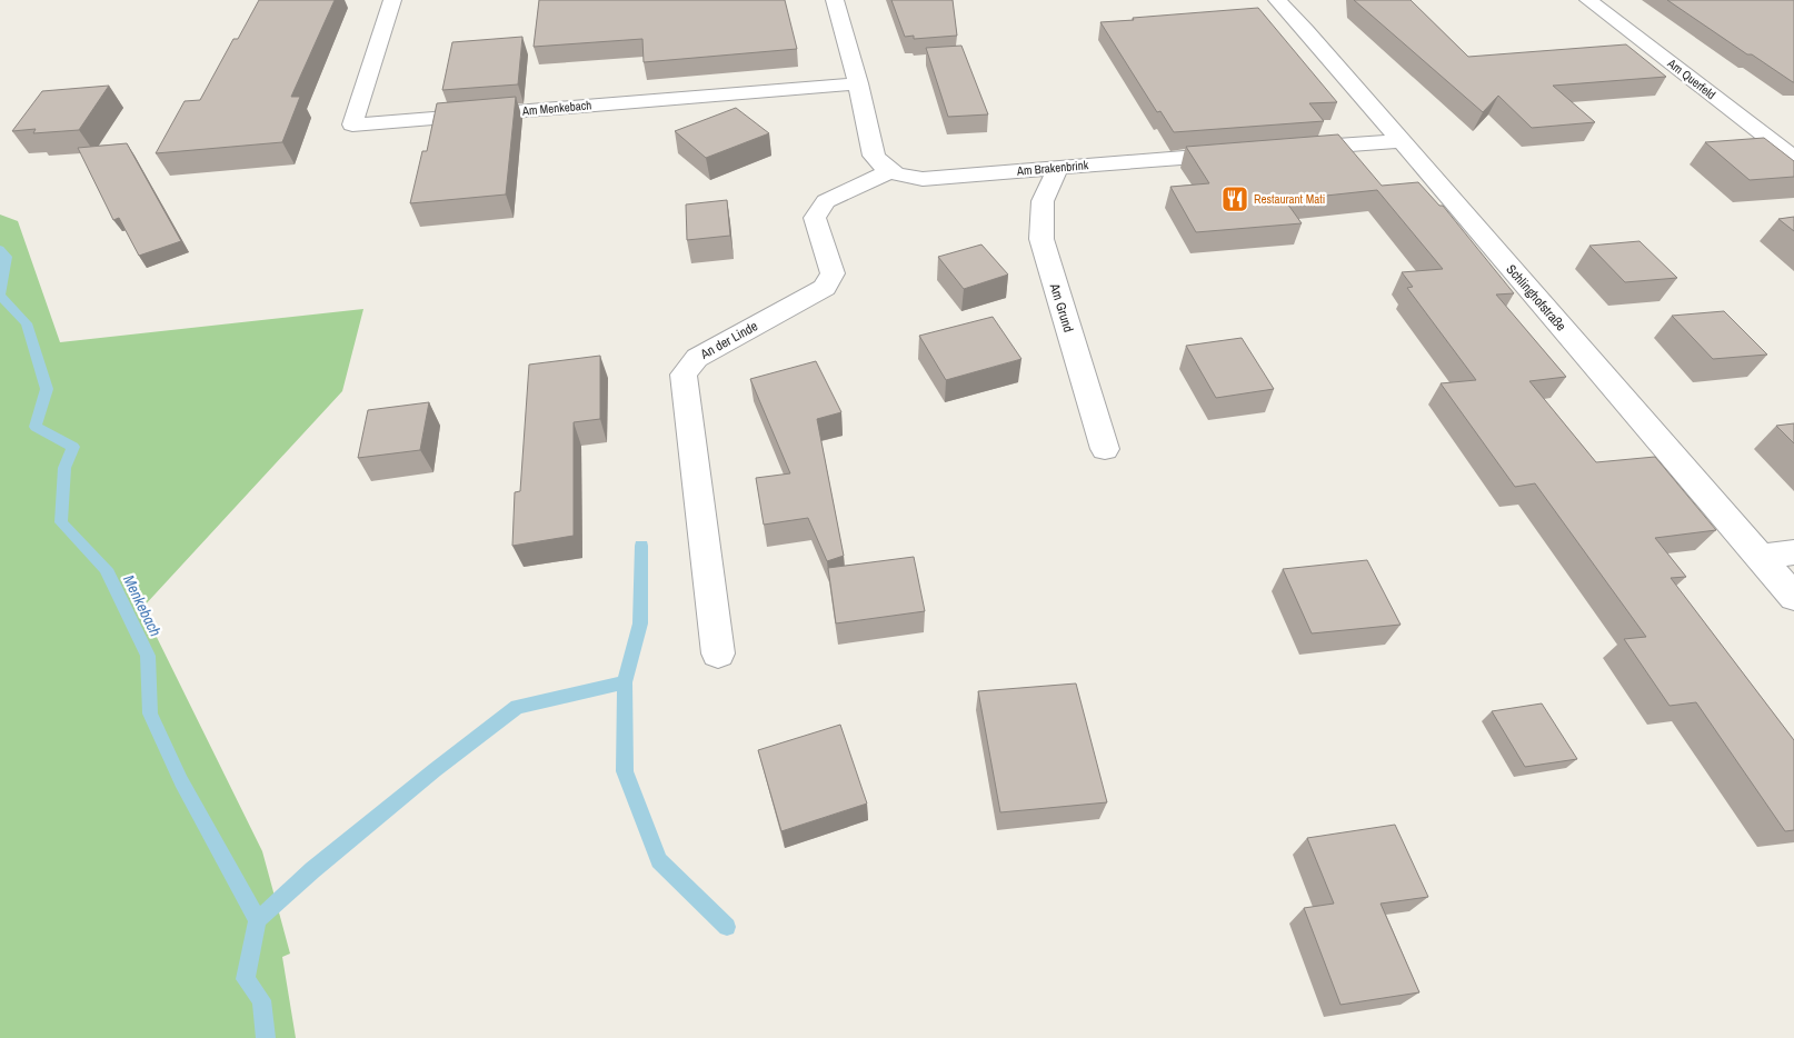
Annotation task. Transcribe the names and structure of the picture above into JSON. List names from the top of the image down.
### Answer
{
  "streets": {
    "street": [
      "Am Querfeld",
      "Am Menkebach",
      "Am Brakenbrink",
      "Schlinghofstraße",
      "Am Grund",
      "An der Linde"
    ]
  },
  "crossings": [
    ["Am Brakenbrink", "Am Grund"],
    ["Am Brakenbrink", "An der Linde"]
  ],
  "water": ["Menkebach"],
  "places": {
    "restaurant": ["Restaurant Mati"]
  }
}
